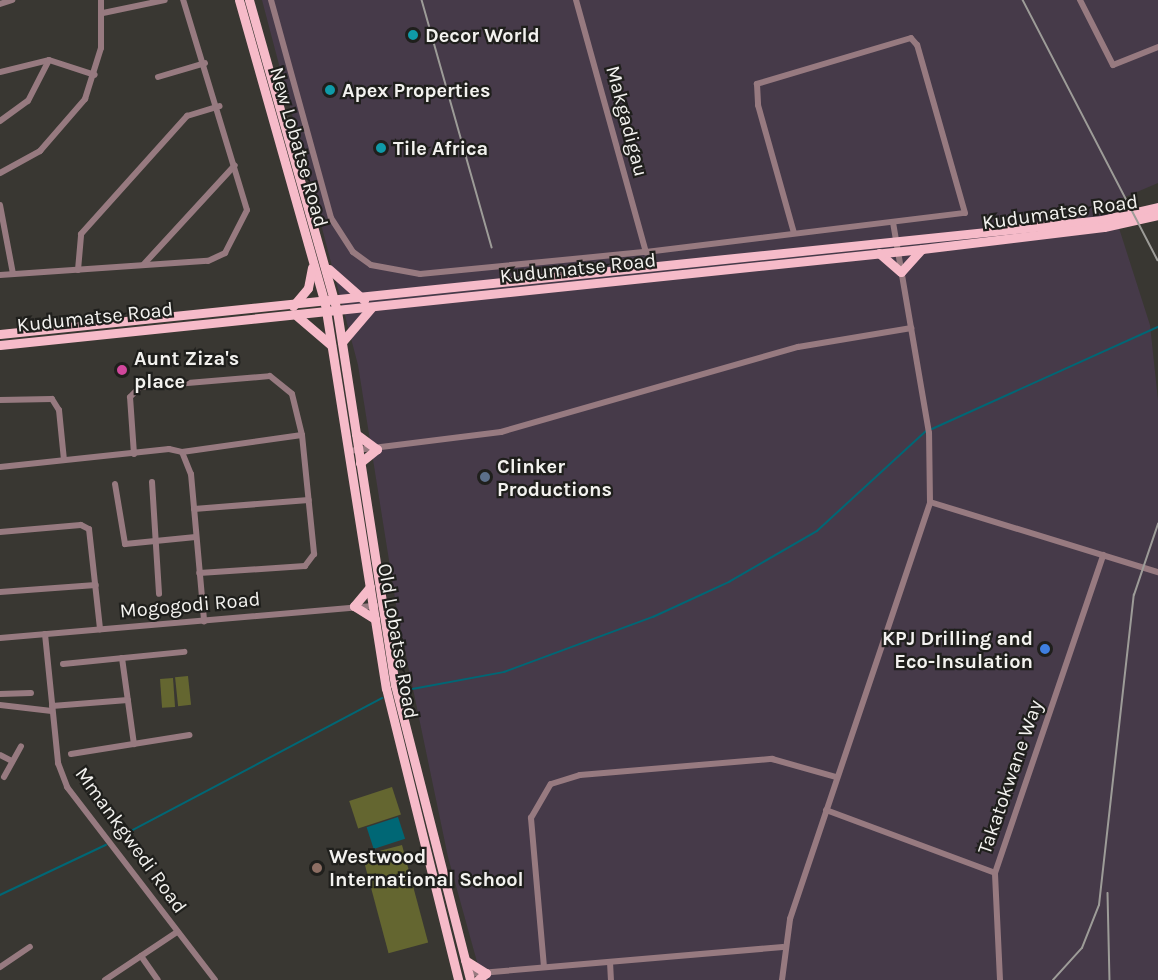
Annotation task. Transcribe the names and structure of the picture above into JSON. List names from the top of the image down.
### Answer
{
  "streets": {
    "main road": ["New Lobatse Road", "Kudumatse Road", "Old Lobatse Road"],
    "street": [
      "Makgadigau",
      "Mogogodi Road",
      "Takatokwane Way",
      "Mmankgwedi Road"
    ]
  },
  "crossings": [
    ["New Lobatse Road", "Kudumatse Road"],
    ["New Lobatse Road", "Old Lobatse Road"],
    ["Kudumatse Road", "Old Lobatse Road"],
    ["Mogogodi Road", "Old Lobatse Road"],
    ["Mogogodi Road", "Mmankgwedi Road"]
  ],
  "places": [
    "Decor World",
    "Apex Properties",
    "Tile Africa",
    "Aunt Ziza's place",
    "Clinker Productions",
    "KPJ Drilling and Eco-Insulation",
    "Westwood International School"
  ]
}
